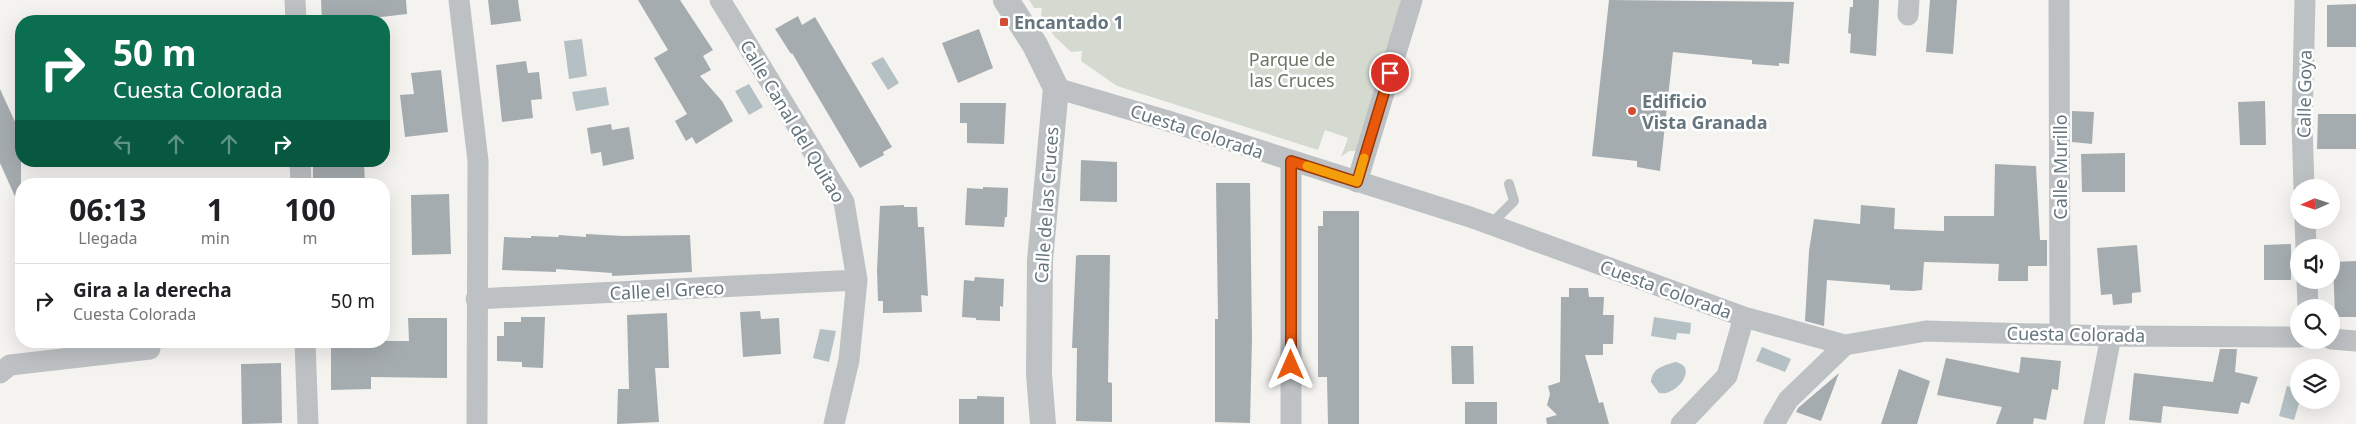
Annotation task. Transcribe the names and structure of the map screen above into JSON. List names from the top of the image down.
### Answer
{
  "streets": {
    "street": [
      "Calle Goya",
      "Calle Canal del Quitao",
      "Cuesta Colorada",
      "Calle Murillo",
      "Calle de las Cruces",
      "Calle el Greco"
    ]
  },
  "crossings": [
    ["Calle Canal del Quitao", "Calle el Greco"],
    ["Cuesta Colorada", "Calle Murillo"],
    ["Cuesta Colorada", "Calle de las Cruces"]
  ],
  "parks": ["Parque de las Cruces"],
  "places": {
    "transit": ["Encantado 1"],
    "other": ["Edificio Vista Granada"]
  },
  "north": "left",
  "page": {
    "turn": ["50 m", "Cuesta Colorada"],
    "eta": [
      "06:13",
      "Llegada",
      "1",
      "min",
      "100",
      "m"
    ],
    "list": [
      {
        "name": "Gira a la derecha",
        "note": "Cuesta Colorada",
        "value": "50 m"
      }
    ]
  }
}
